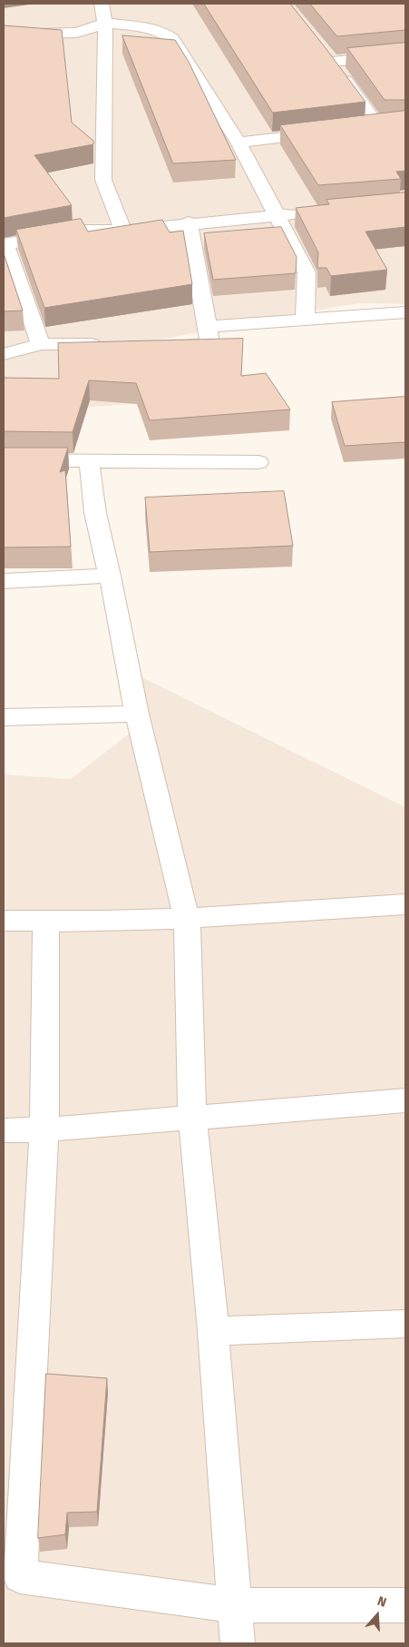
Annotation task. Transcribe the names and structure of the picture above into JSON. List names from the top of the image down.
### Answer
{
  "north": "top"
}
